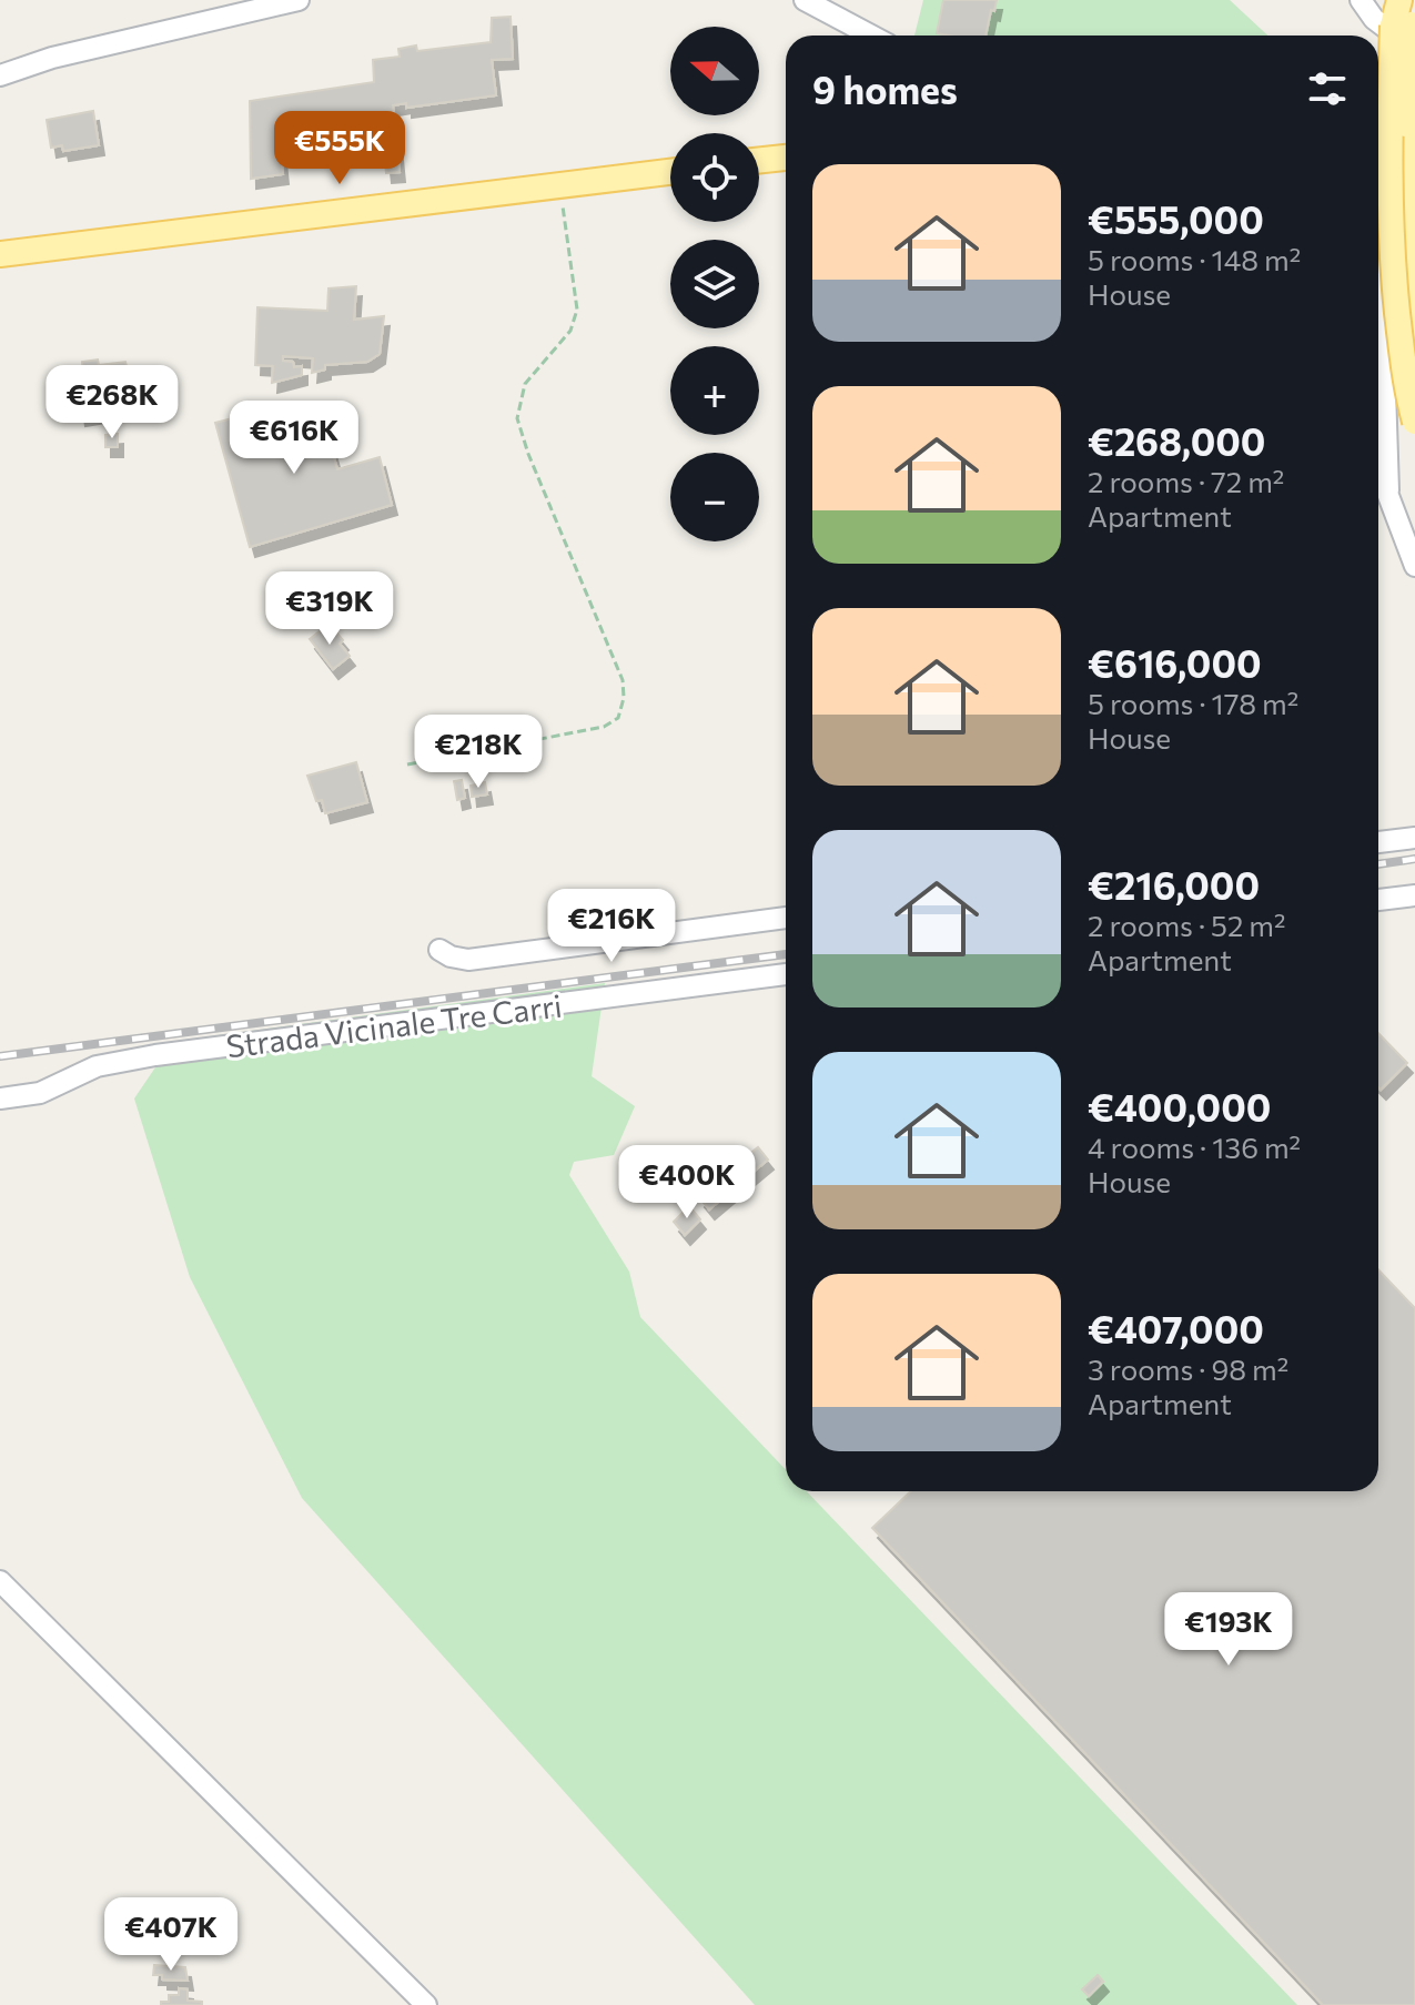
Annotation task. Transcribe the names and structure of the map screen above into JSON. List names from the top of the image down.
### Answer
{
  "streets": {
    "street": ["Strada Vicinale Tre Carri"]
  },
  "north": "left",
  "page": {
    "map_buttons": ["+", "−"],
    "heading": "9 homes",
    "price": [
      "€555K",
      "€268K",
      "€616K",
      "€319K",
      "€218K",
      "€216K",
      "€400K",
      "€193K",
      "€407K"
    ],
    "list": [
      {
        "name": "€555,000",
        "note": "5 rooms · 148 m² · House"
      },
      {
        "name": "€268,000",
        "note": "2 rooms · 72 m² · Apartment"
      },
      {
        "name": "€616,000",
        "note": "5 rooms · 178 m² · House"
      },
      {
        "name": "€216,000",
        "note": "2 rooms · 52 m² · Apartment"
      },
      {
        "name": "€400,000",
        "note": "4 rooms · 136 m² · House"
      },
      {
        "name": "€407,000",
        "note": "3 rooms · 98 m² · Apartment"
      }
    ]
  }
}
